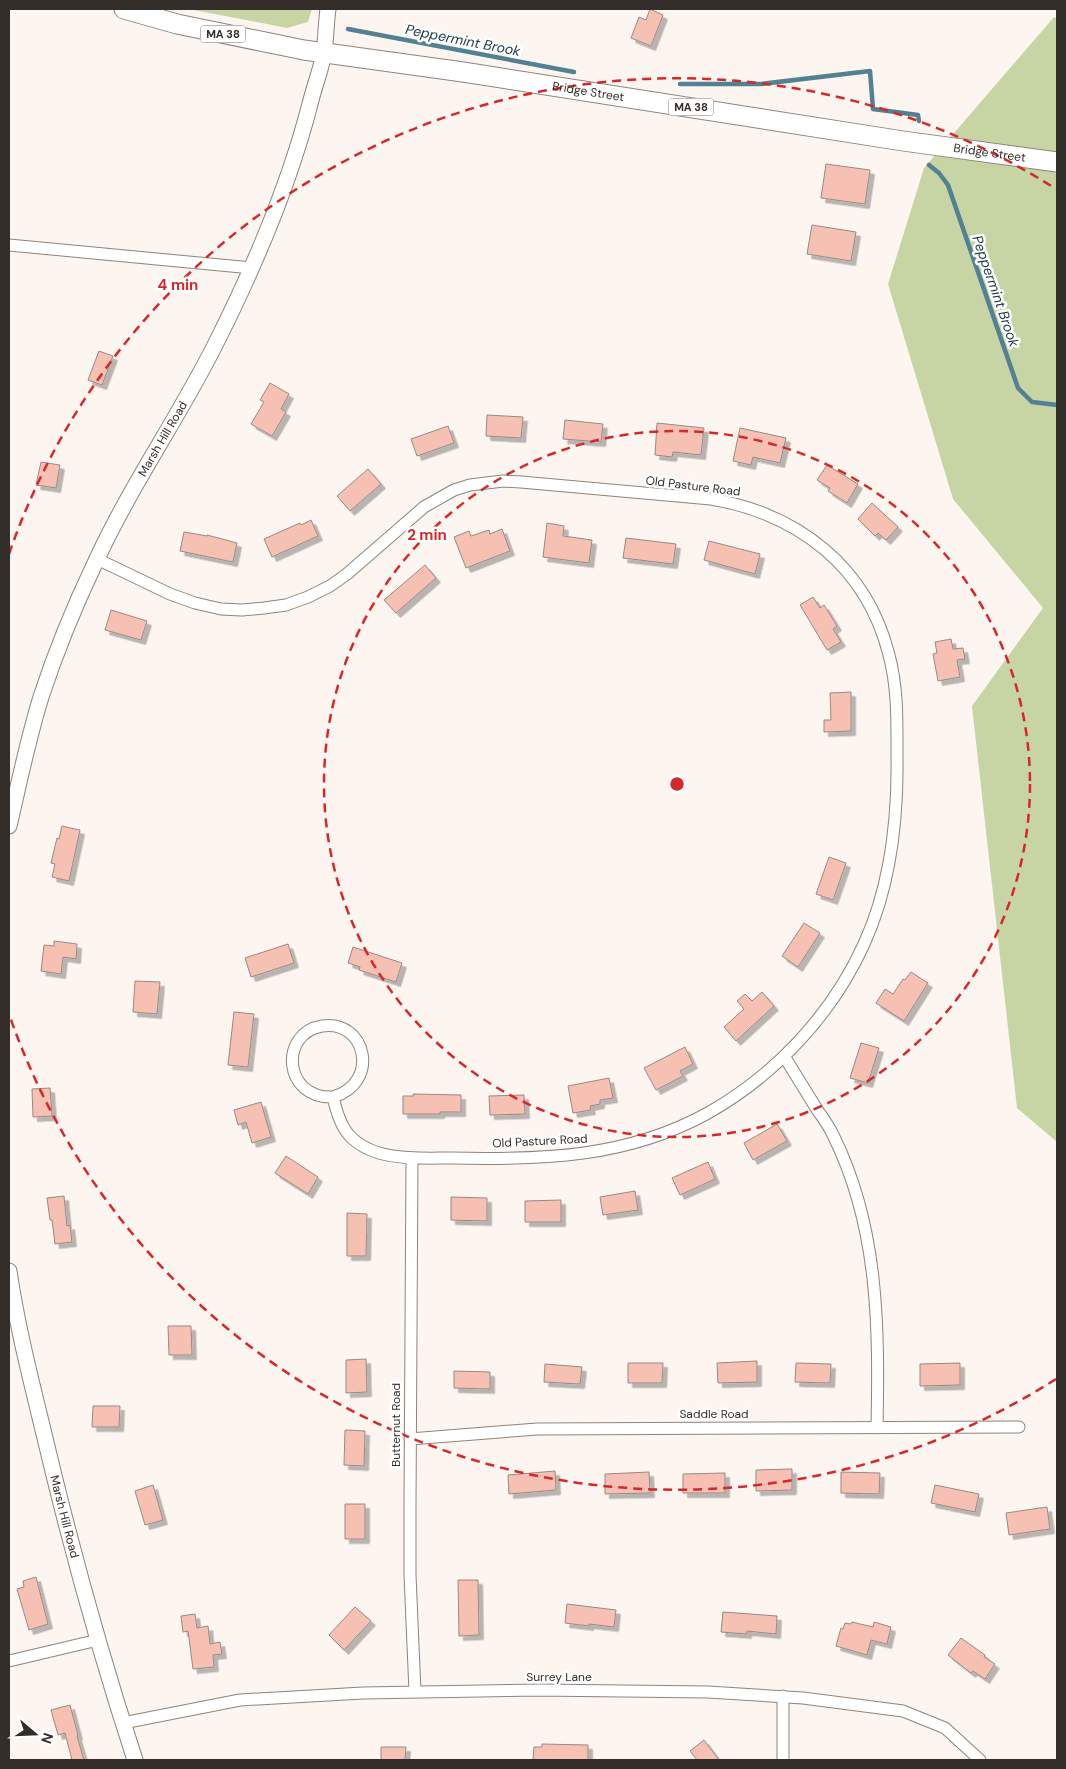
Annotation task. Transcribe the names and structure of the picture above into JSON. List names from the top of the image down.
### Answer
{
  "streets": {
    "main road": ["MA 38", "Bridge Street"],
    "street": [
      "Marsh Hill Road",
      "Old Pasture Road",
      "Saddle Road",
      "Butternut Road",
      "Surrey Lane"
    ]
  },
  "crossings": [
    ["Bridge Street", "Marsh Hill Road"],
    ["Marsh Hill Road", "Old Pasture Road"],
    ["Marsh Hill Road", "Surrey Lane"],
    ["Old Pasture Road", "Butternut Road"],
    ["Saddle Road", "Butternut Road"],
    ["Butternut Road", "Surrey Lane"]
  ],
  "water": ["Peppermint Brook"],
  "north": "right",
  "rings": ["4 min", "2 min"]
}
